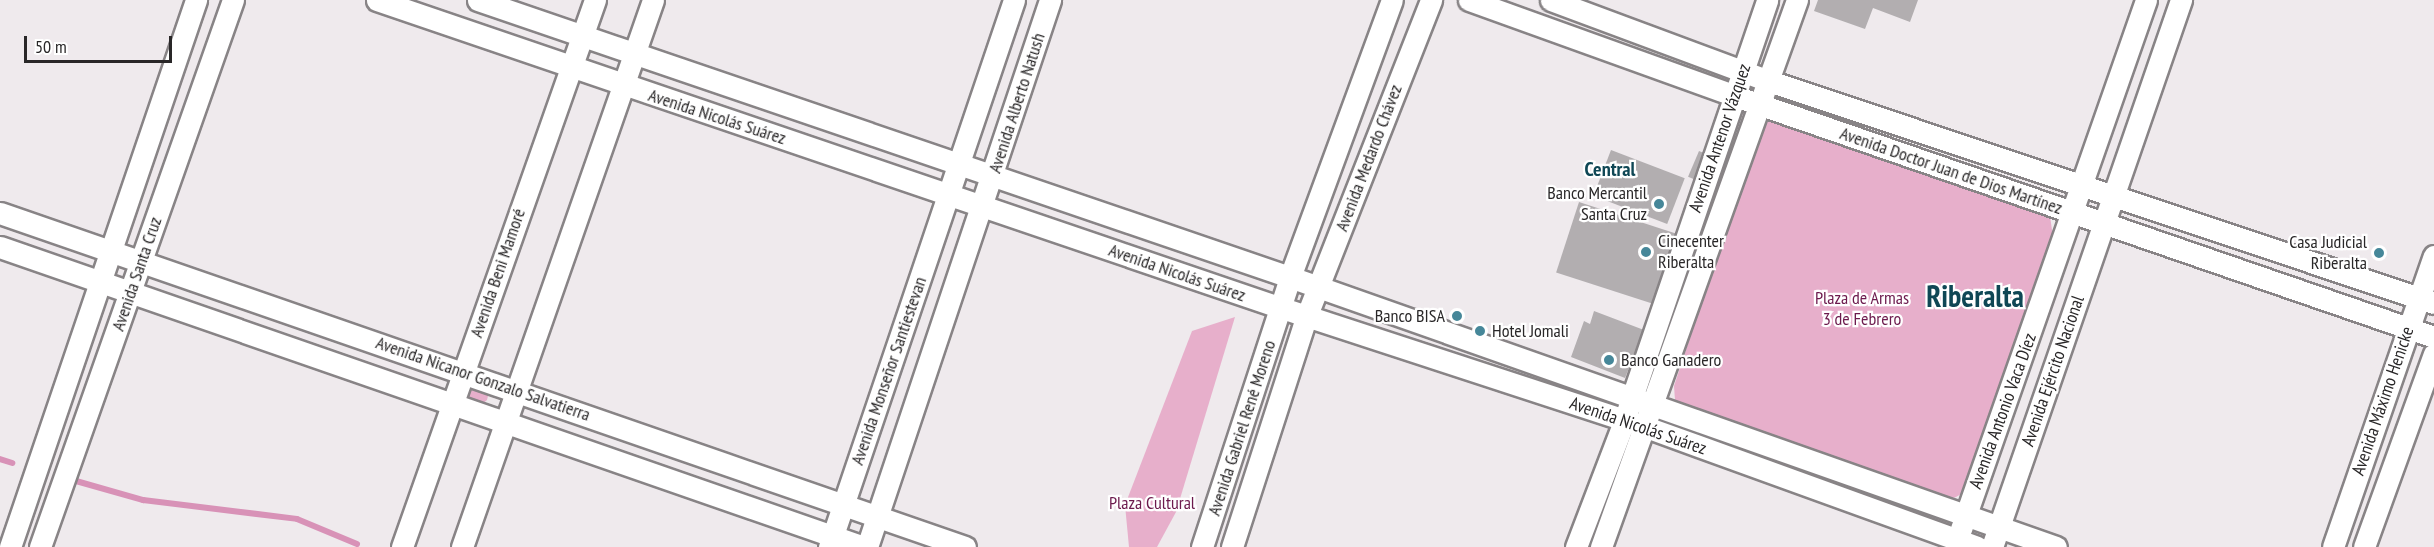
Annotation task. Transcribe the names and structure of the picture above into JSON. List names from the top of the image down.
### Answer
{
  "streets": {
    "street": [
      "Avenida Alberto Natush",
      "Avenida Nicolás Suárez",
      "Avenida Antenor Vázquez",
      "Avenida Medardo Chávez",
      "Avenida Doctor Juan de Dios Martínez",
      "Avenida Beni Mamoré",
      "Avenida Santa Cruz",
      "Avenida Monseñor Santiestevan",
      "Avenida Ejército Nacional",
      "Avenida Nicanor Gonzalo Salvatierra",
      "Avenida Máximo Henicke",
      "Avenida Antonio Vaca Díez",
      "Avenida Gabriel René Moreno"
    ]
  },
  "crossings": [
    ["Avenida Alberto Natush", "Avenida Nicolás Suárez"],
    ["Avenida Alberto Natush", "Avenida Monseñor Santiestevan"],
    ["Avenida Nicolás Suárez", "Avenida Antenor Vázquez"],
    ["Avenida Nicolás Suárez", "Avenida Medardo Chávez"],
    ["Avenida Nicolás Suárez", "Avenida Beni Mamoré"],
    ["Avenida Nicolás Suárez", "Avenida Monseñor Santiestevan"],
    ["Avenida Nicolás Suárez", "Avenida Ejército Nacional"],
    ["Avenida Nicolás Suárez", "Avenida Antonio Vaca Díez"],
    ["Avenida Nicolás Suárez", "Avenida Gabriel René Moreno"],
    ["Avenida Antenor Vázquez", "Avenida Doctor Juan de Dios Martínez"],
    ["Avenida Medardo Chávez", "Avenida Gabriel René Moreno"],
    ["Avenida Doctor Juan de Dios Martínez", "Avenida Ejército Nacional"],
    ["Avenida Doctor Juan de Dios Martínez", "Avenida Máximo Henicke"],
    ["Avenida Doctor Juan de Dios Martínez", "Avenida Antonio Vaca Díez"],
    ["Avenida Beni Mamoré", "Avenida Nicanor Gonzalo Salvatierra"],
    ["Avenida Santa Cruz", "Avenida Nicanor Gonzalo Salvatierra"],
    ["Avenida Monseñor Santiestevan", "Avenida Nicanor Gonzalo Salvatierra"]
  ],
  "districts": ["Central", "Riberalta"],
  "parks": ["Plaza de Armas 3 de Febrero", "Plaza Cultural"],
  "places": [
    "Banco Mercantil Santa Cruz",
    "Cinecenter Riberalta",
    "Casa Judicial Riberalta",
    "Banco BISA",
    "Hotel Jomali",
    "Banco Ganadero"
  ],
  "scale_bar": "50 m"
}
